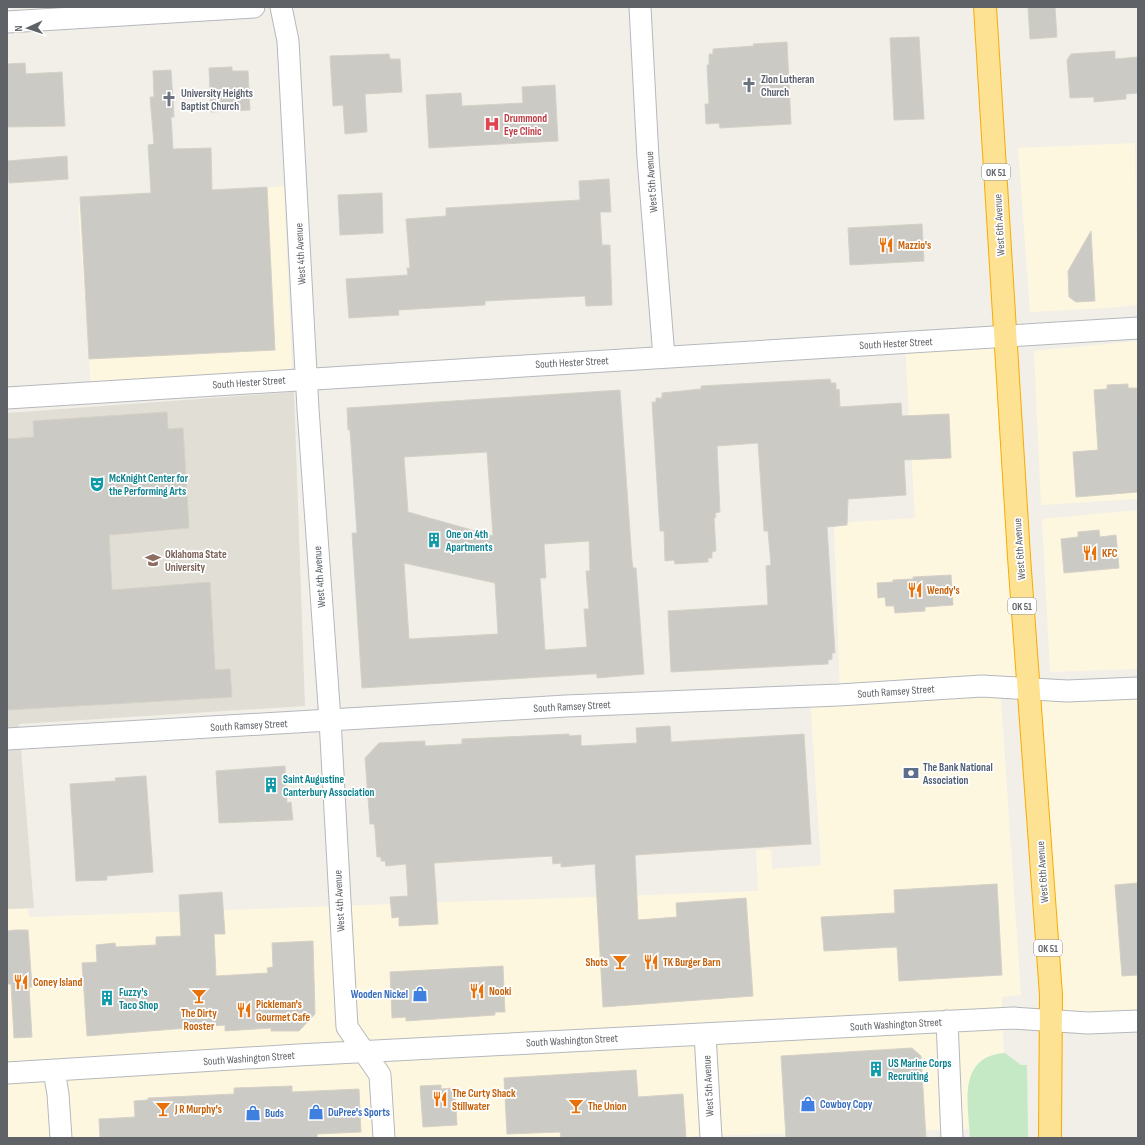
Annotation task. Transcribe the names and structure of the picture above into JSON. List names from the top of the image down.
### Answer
{
  "streets": {
    "highway": ["OK 51", "West 6th Avenue"],
    "street": [
      "West 5th Avenue",
      "West 4th Avenue",
      "South Hester Street",
      "South Ramsey Street",
      "South Washington Street"
    ]
  },
  "crossings": [
    ["West 5th Avenue", "South Hester Street"],
    ["West 5th Avenue", "South Washington Street"],
    ["West 6th Avenue", "South Hester Street"],
    ["West 6th Avenue", "South Ramsey Street"],
    ["West 6th Avenue", "South Washington Street"],
    ["West 4th Avenue", "South Hester Street"],
    ["West 4th Avenue", "South Ramsey Street"],
    ["West 4th Avenue", "South Washington Street"]
  ],
  "places": {
    "church": ["Zion Lutheran Church", "University Heights Baptist Church"],
    "hospital": ["Drummond Eye Clinic"],
    "restaurant": [
      "Mazzio's",
      "KFC",
      "Wendy's",
      "TK Burger Barn",
      "Coney Island",
      "Nooki",
      "Pickleman's Gourmet Cafe",
      "The Curty Shack Stillwater"
    ],
    "theatre": ["McKnight Center for the Performing Arts"],
    "building": [
      "One on 4th Apartments",
      "Saint Augustine Canterbury Association",
      "Fuzzy's Taco Shop",
      "US Marine Corps Recruiting"
    ],
    "school or university": ["Oklahoma State University"],
    "bank": ["The Bank National Association"],
    "bar": [
      "Shots",
      "The Dirty Rooster",
      "The Union",
      "J R Murphy's"
    ],
    "shop": [
      "Wooden Nickel",
      "Cowboy Copy",
      "DuPree's Sports",
      "Buds"
    ]
  },
  "north": "left"
}
